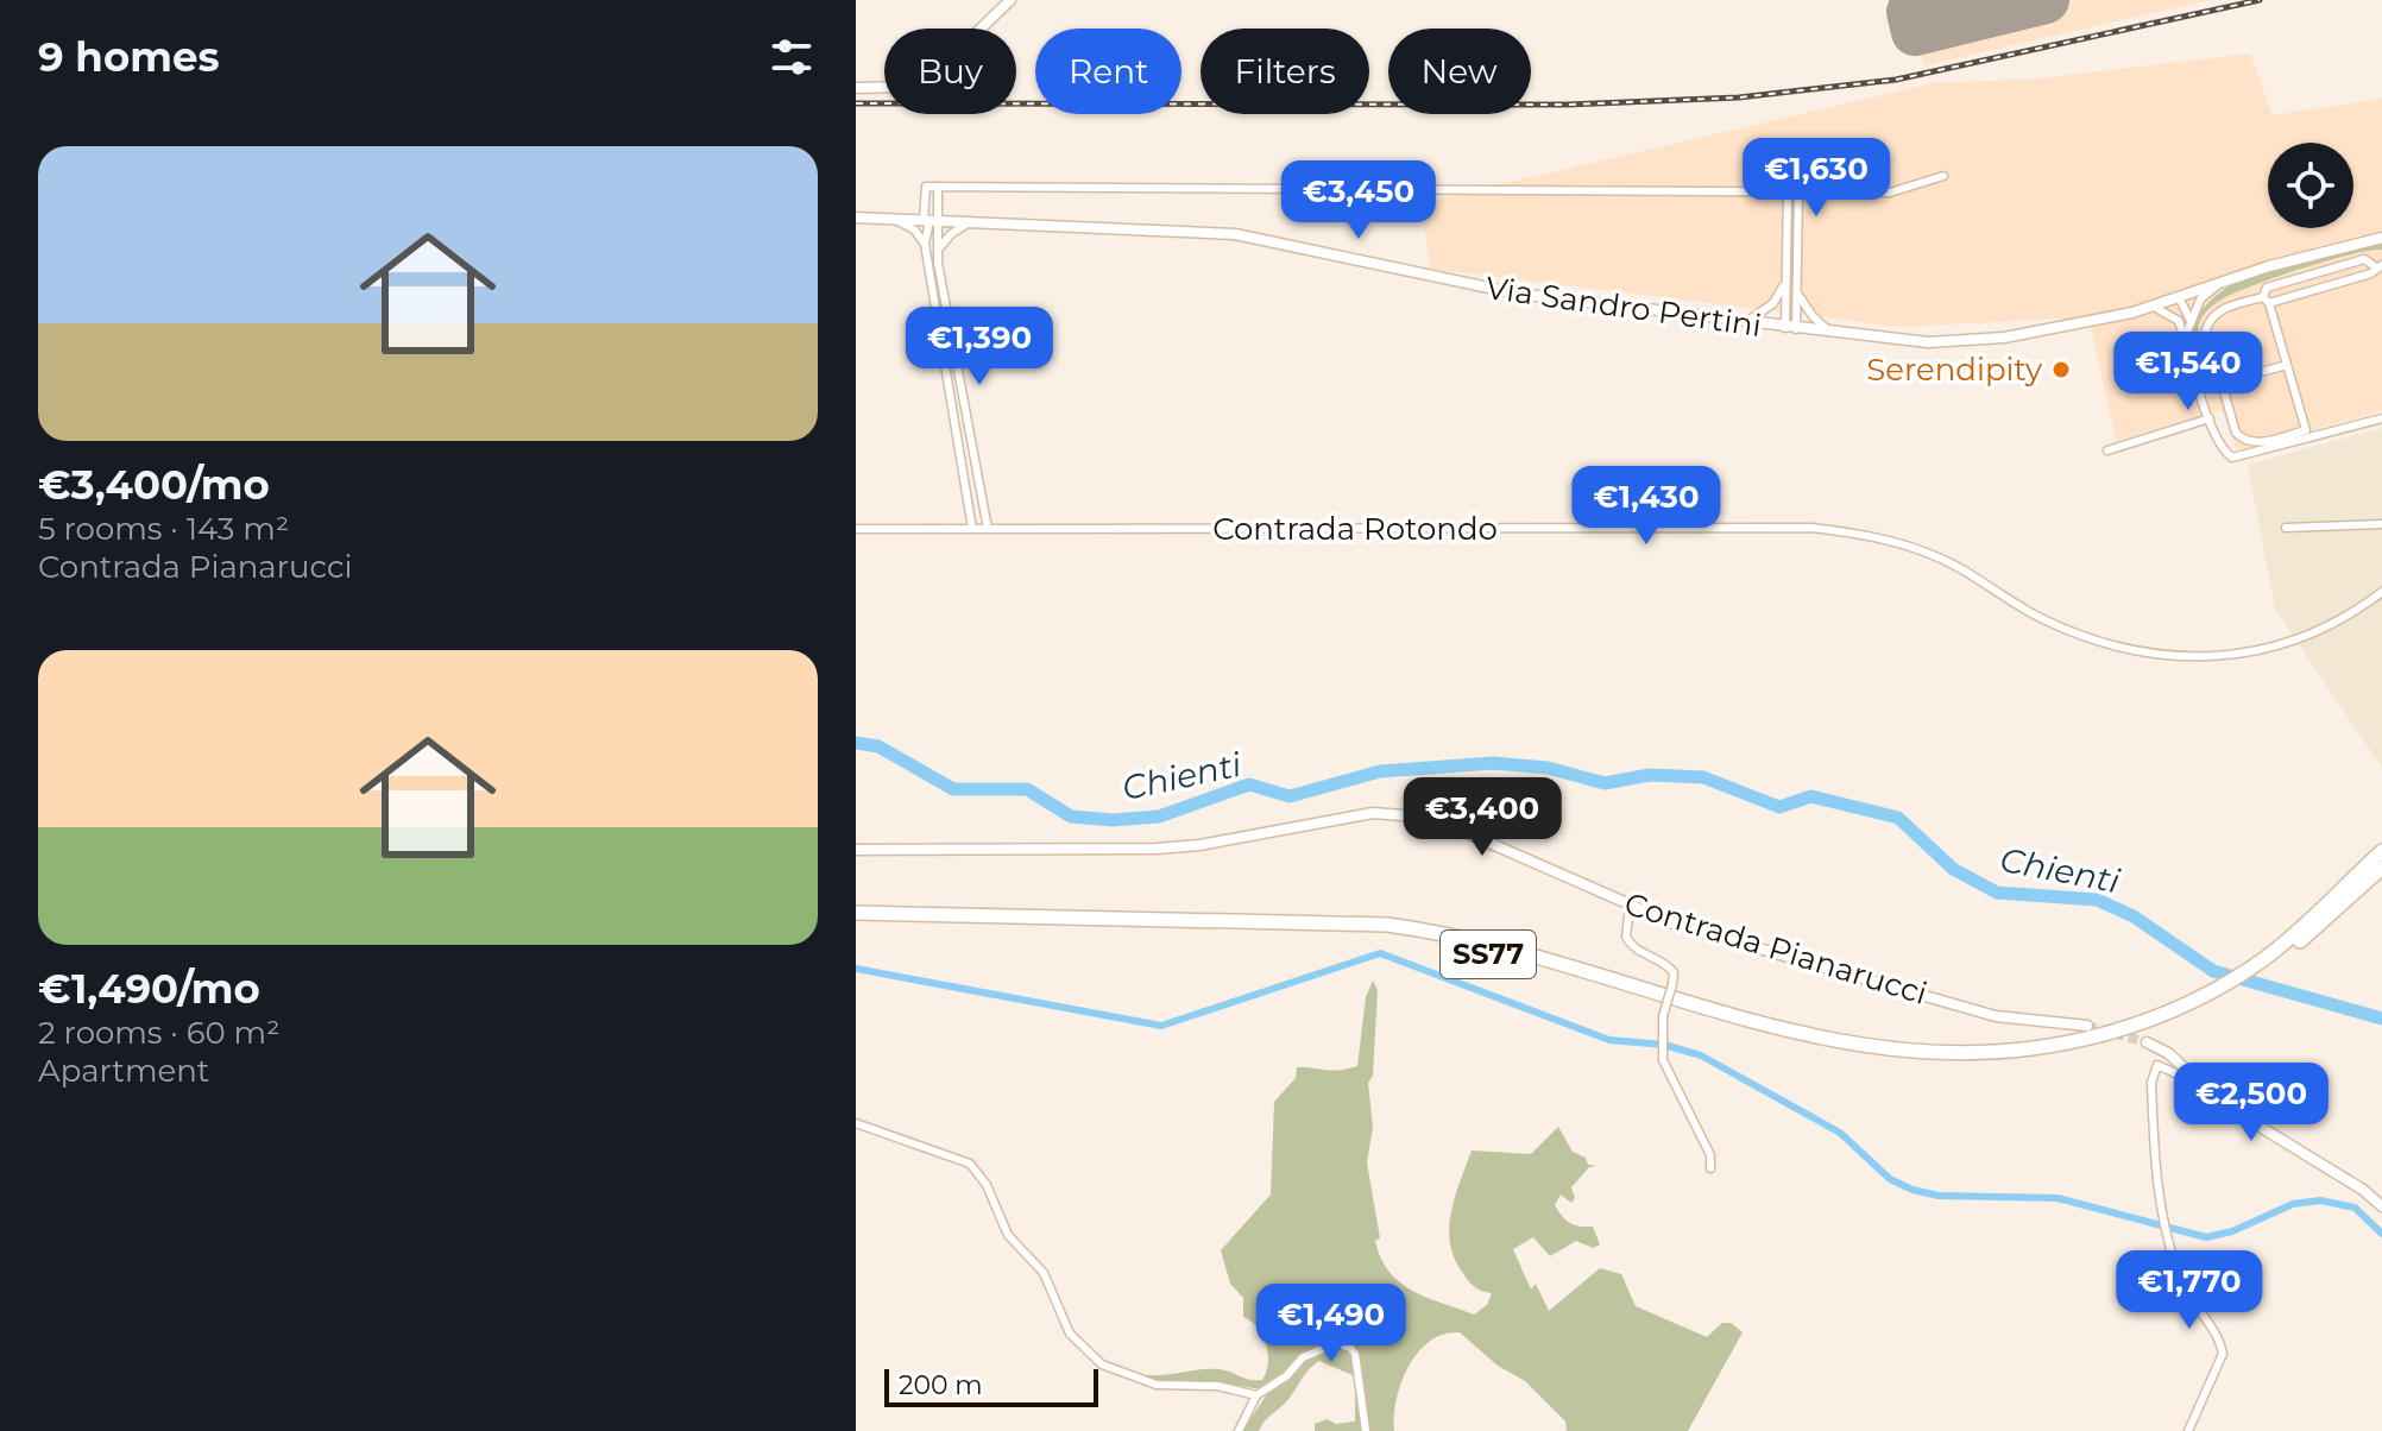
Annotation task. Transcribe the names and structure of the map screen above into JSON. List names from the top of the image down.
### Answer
{
  "streets": {
    "highway": ["SS77"],
    "main road": ["Via Sandro Pertini", "Contrada Pianarucci"],
    "street": ["Contrada Rotondo"]
  },
  "water": ["Chienti"],
  "places": ["Serendipity"],
  "scale_bar": "200 m",
  "page": {
    "heading": "9 homes",
    "chip": [
      "Buy",
      "Rent",
      "Filters",
      "New"
    ],
    "list": [
      {
        "name": "€3,400/mo",
        "note": "5 rooms · 143 m² · Contrada Pianarucci"
      },
      {
        "name": "€1,490/mo",
        "note": "2 rooms · 60 m² · Apartment"
      }
    ],
    "price": [
      "€1,630",
      "€3,450",
      "€1,390",
      "€1,540",
      "€1,430",
      "€3,400",
      "€2,500",
      "€1,770",
      "€1,490"
    ],
    "scale": "200 m"
  }
}
